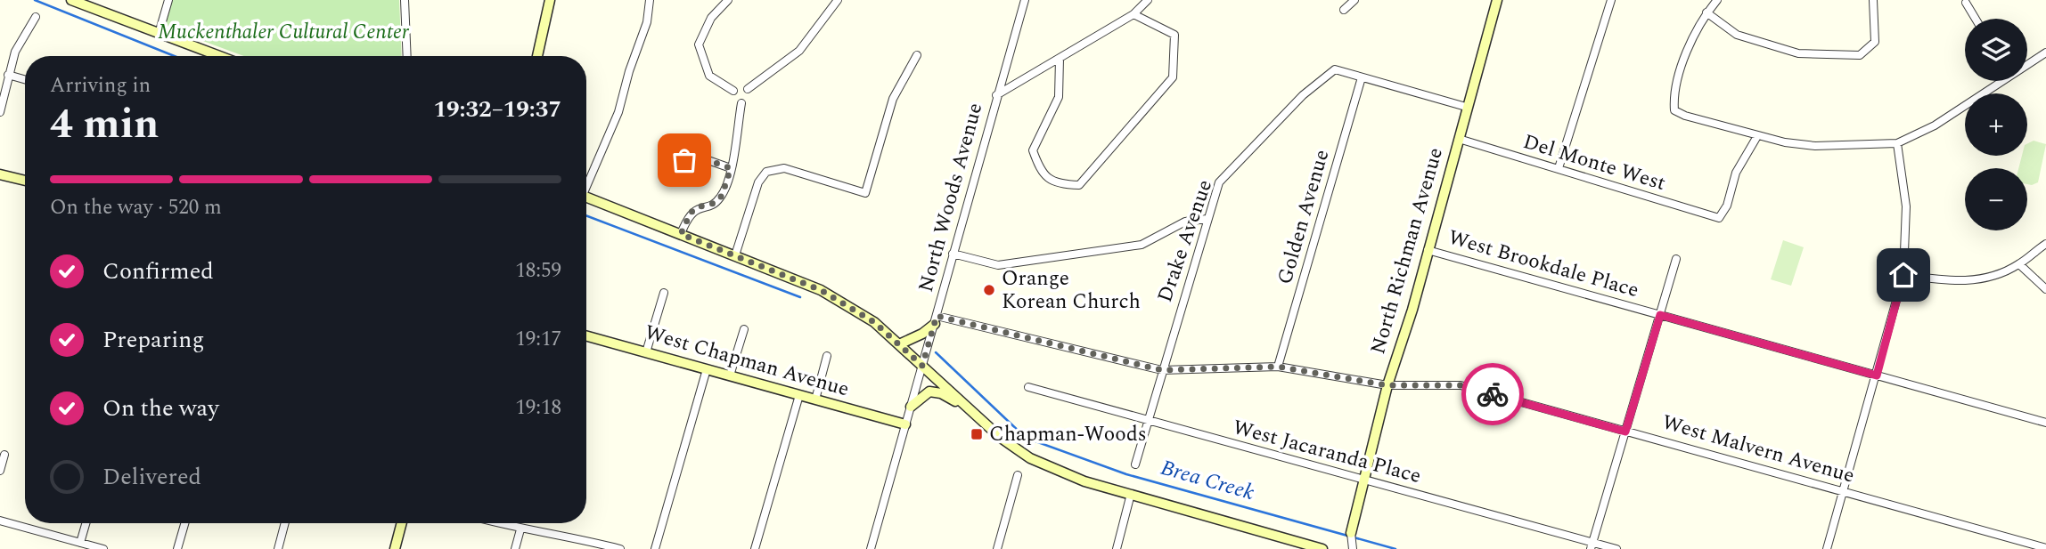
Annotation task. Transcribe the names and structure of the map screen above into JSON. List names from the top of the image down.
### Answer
{
  "streets": {
    "main road": ["North Richman Avenue", "West Chapman Avenue"],
    "street": [
      "Del Monte West",
      "North Woods Avenue",
      "Golden Avenue",
      "Drake Avenue",
      "West Brookdale Place",
      "West Malvern Avenue",
      "West Jacaranda Place"
    ]
  },
  "crossings": [
    ["Del Monte West", "North Richman Avenue"],
    ["North Woods Avenue", "West Chapman Avenue"],
    ["North Woods Avenue", "West Malvern Avenue"],
    ["Golden Avenue", "Drake Avenue"],
    ["Golden Avenue", "West Malvern Avenue"],
    ["Drake Avenue", "West Malvern Avenue"],
    ["Drake Avenue", "West Jacaranda Place"],
    ["North Richman Avenue", "West Brookdale Place"],
    ["North Richman Avenue", "West Malvern Avenue"],
    ["North Richman Avenue", "West Jacaranda Place"]
  ],
  "water": ["Brea Creek"],
  "parks": ["Muckenthaler Cultural Center"],
  "places": {
    "other": ["Orange Korean Church"],
    "transit": ["Chapman-Woods"]
  },
  "page": {
    "map_buttons": ["+", "−"],
    "heading": ["4 min", "Arriving in", "19:32–19:37"],
    "bar": "On the way · 520 m",
    "list": [
      ["Confirmed", "18:59"],
      ["Preparing", "19:17"],
      ["On the way", "19:18"],
      "Delivered"
    ]
  }
}
